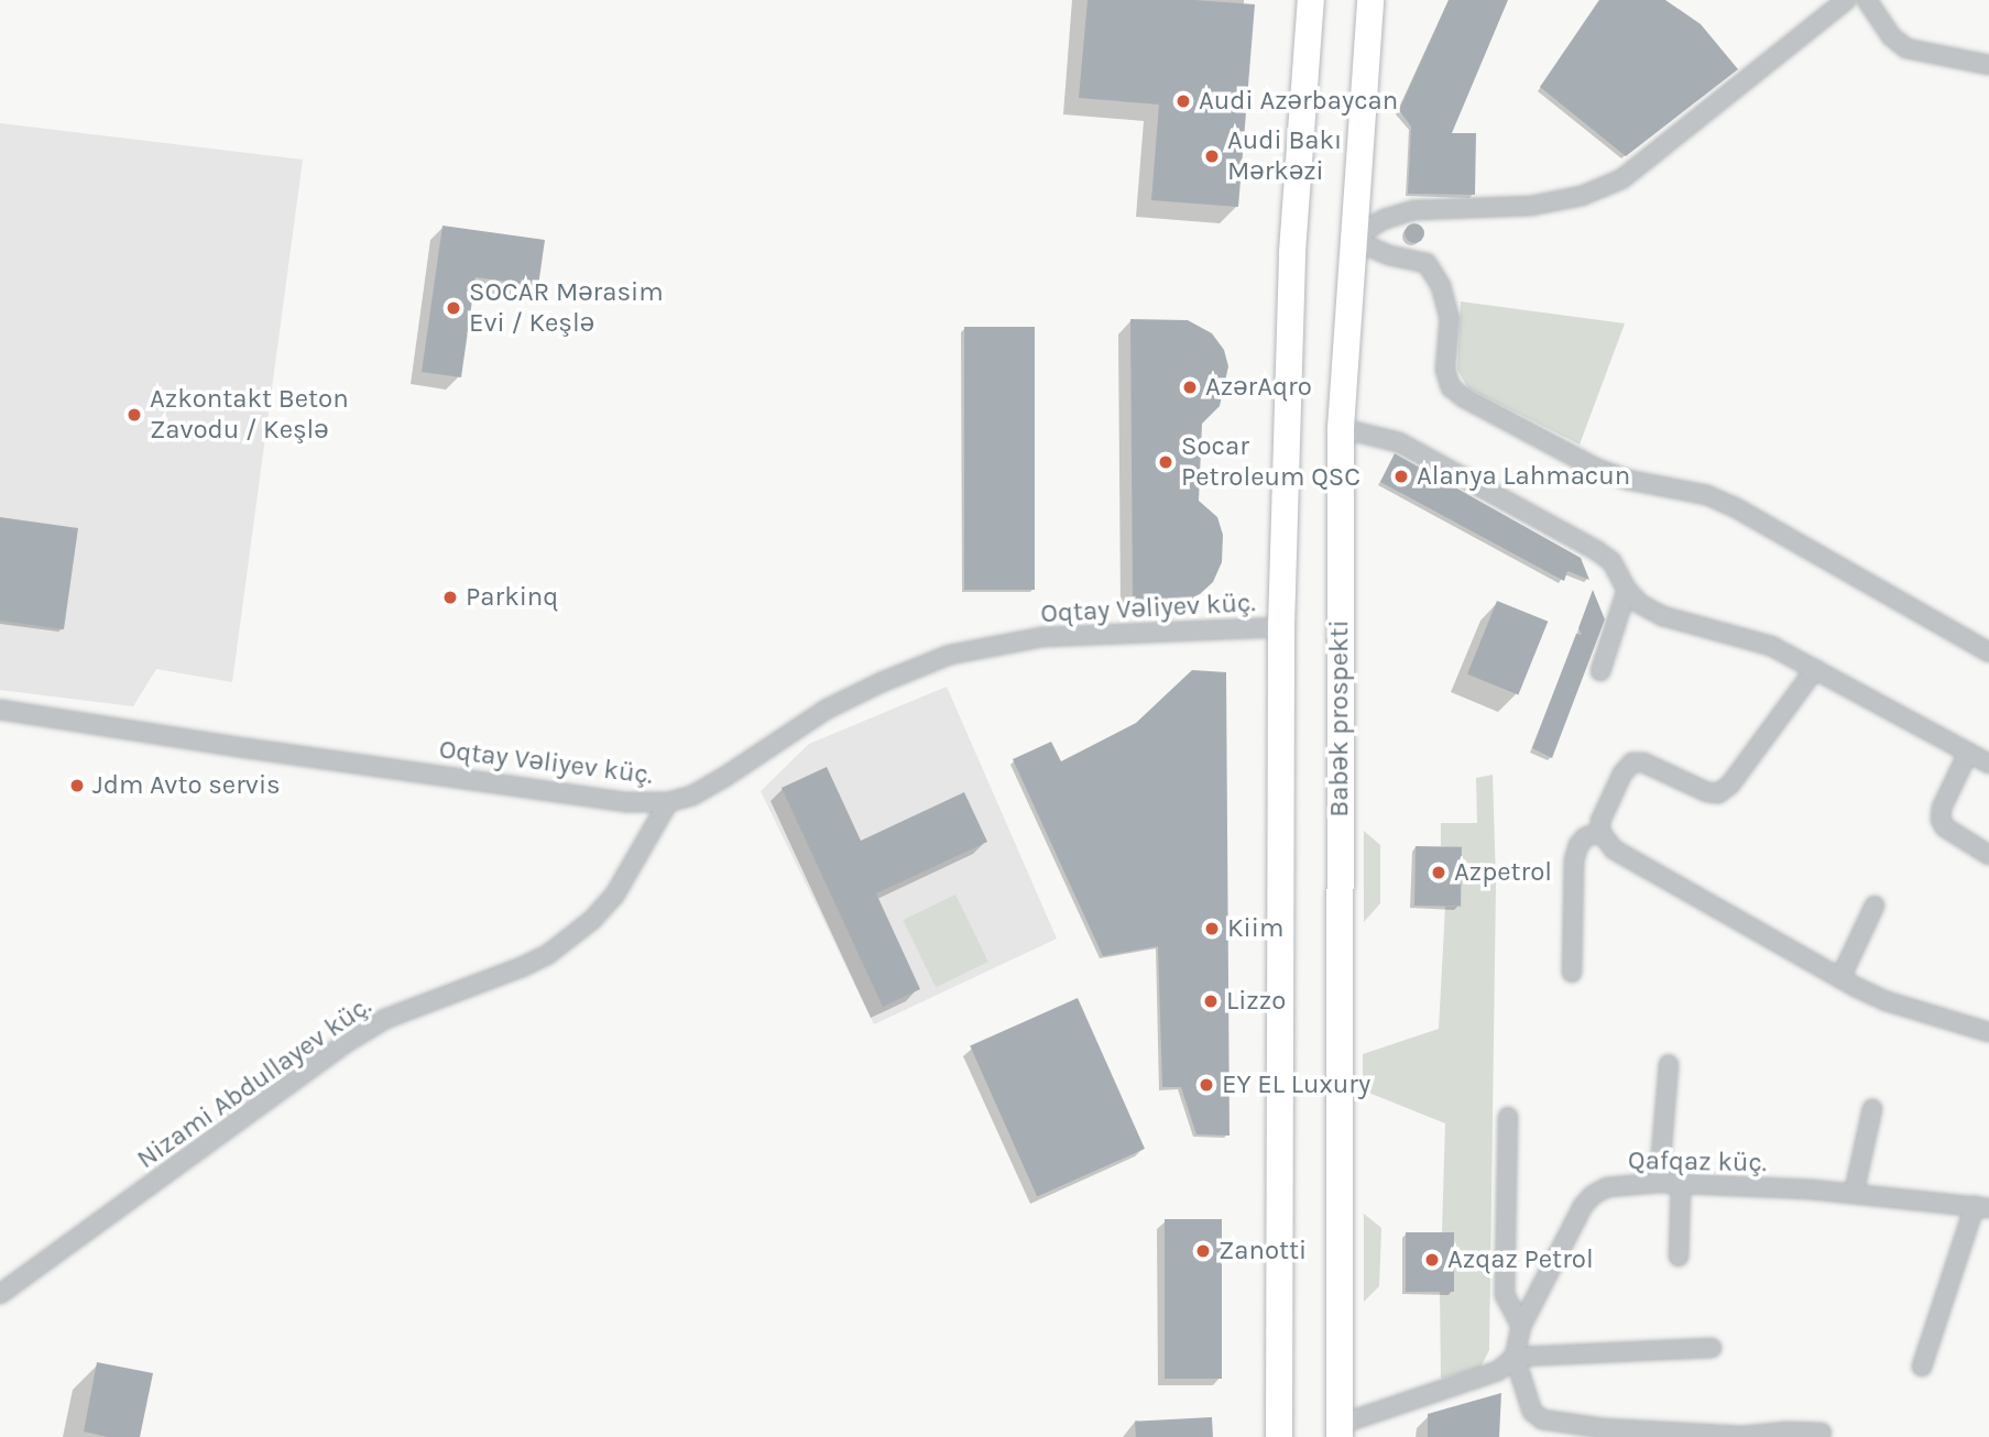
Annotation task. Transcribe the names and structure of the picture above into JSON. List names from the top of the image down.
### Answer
{
  "streets": {
    "main road": ["Babək prospekti"],
    "street": ["Oqtay Vəliyev küç.", "Nizami Abdullayev küç.", "Qafqaz küç."]
  },
  "crossings": [
    ["Oqtay Vəliyev küç.", "Nizami Abdullayev küç."]
  ],
  "places": [
    "Audi Azərbaycan",
    "Audi Bakı Mərkəzi",
    "SOCAR Mərasim Evi / Keşlə",
    "AzərAqro",
    "Azkontakt Beton Zavodu / Keşlə",
    "Socar Petroleum QSC",
    "Alanya Lahmacun",
    "Parkinq",
    "Jdm Avto servis",
    "Azpetrol",
    "Kiim",
    "Lizzo",
    "EY EL Luxury",
    "Zanotti",
    "Azqaz Petrol"
  ]
}
